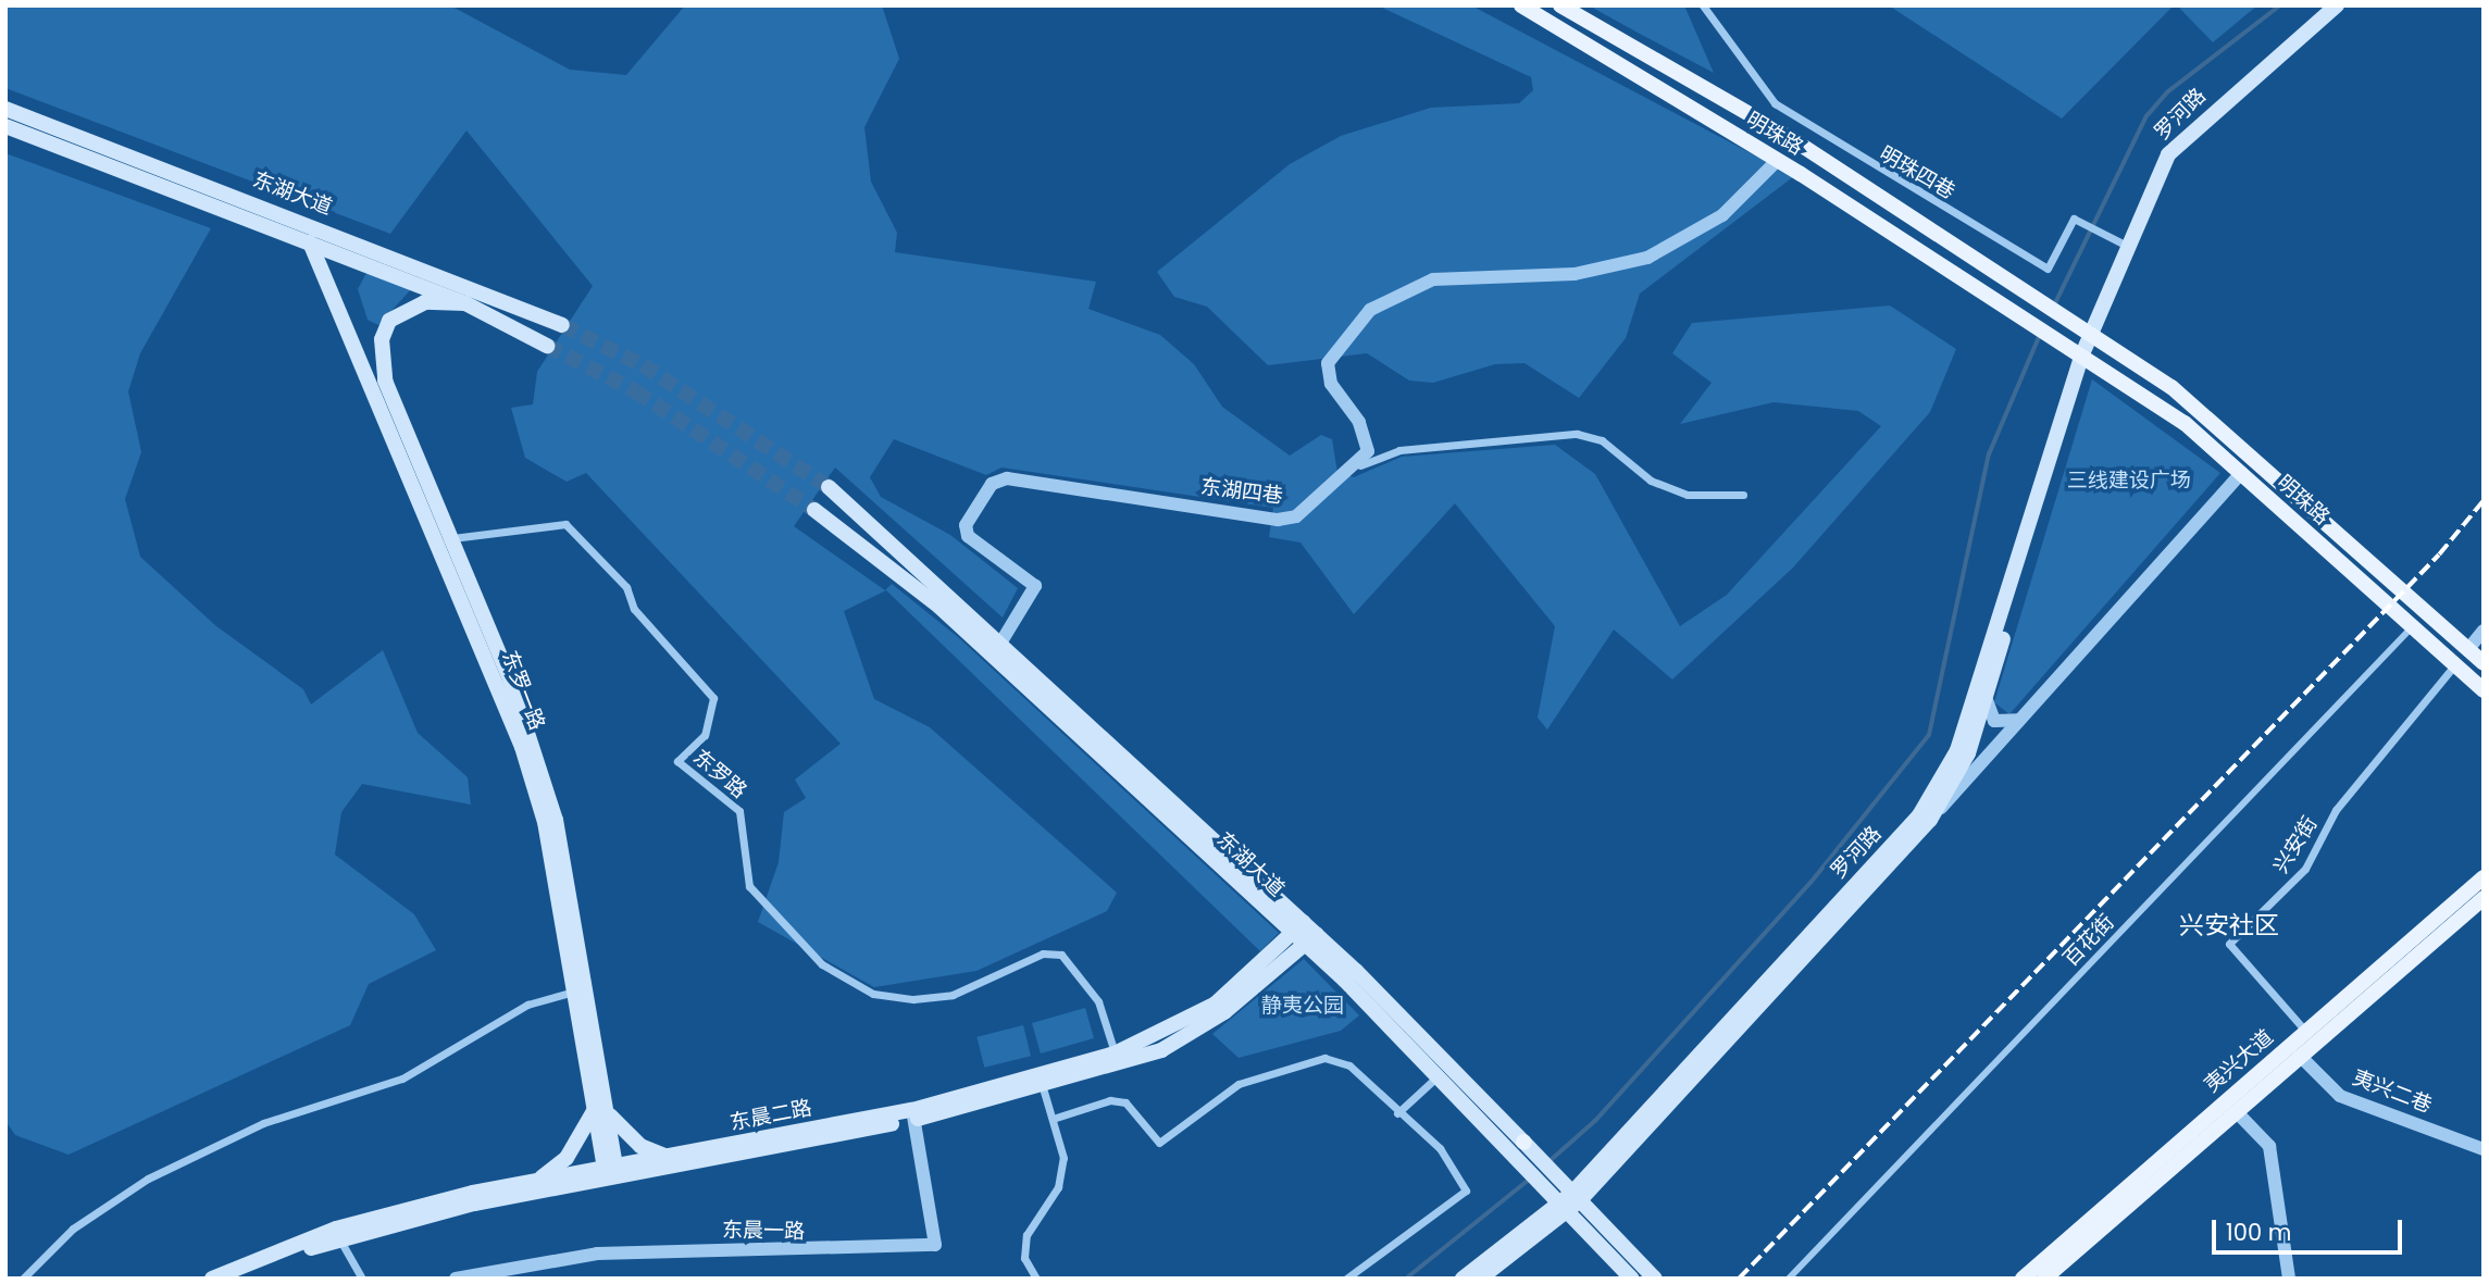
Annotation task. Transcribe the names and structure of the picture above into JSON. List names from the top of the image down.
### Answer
{
  "streets": {
    "main road": [
      "罗河路",
      "明珠路",
      "东湖大道",
      "东罗一路",
      "夷兴大道",
      "东晨二路"
    ],
    "street": [
      "明珠四巷",
      "东湖四巷",
      "东罗路",
      "兴安街",
      "百花街",
      "夷兴二巷",
      "东晨一路"
    ]
  },
  "crossings": [
    ["罗河路", "明珠路"],
    ["罗河路", "明珠四巷"],
    ["罗河路", "东湖大道"],
    ["明珠路", "兴安街"],
    ["明珠路", "百花街"],
    ["东湖大道", "东湖四巷"],
    ["东湖大道", "东罗一路"],
    ["东湖大道", "东晨二路"],
    ["东罗一路", "东罗路"],
    ["东罗一路", "东晨二路"],
    ["东罗路", "东晨二路"],
    ["兴安街", "夷兴大道"],
    ["夷兴大道", "夷兴二巷"],
    ["东晨二路", "东晨一路"]
  ],
  "districts": ["兴安社区"],
  "parks": ["三线建设广场", "静夷公园"],
  "scale_bar": "100 m"
}
